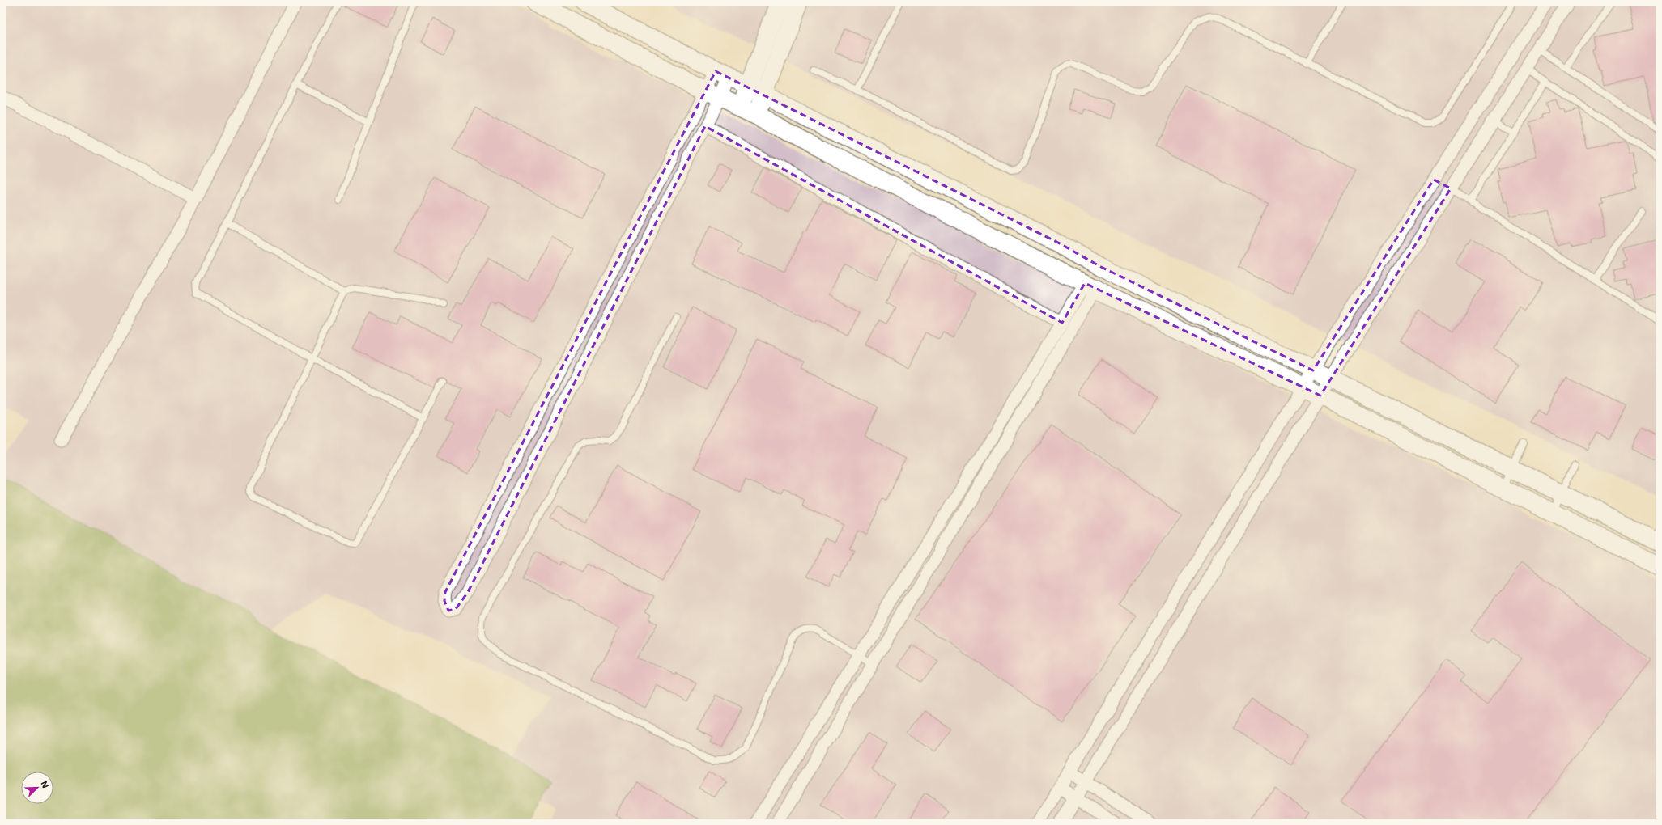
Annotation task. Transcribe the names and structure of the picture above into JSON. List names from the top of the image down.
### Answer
{
  "north": "top right"
}
